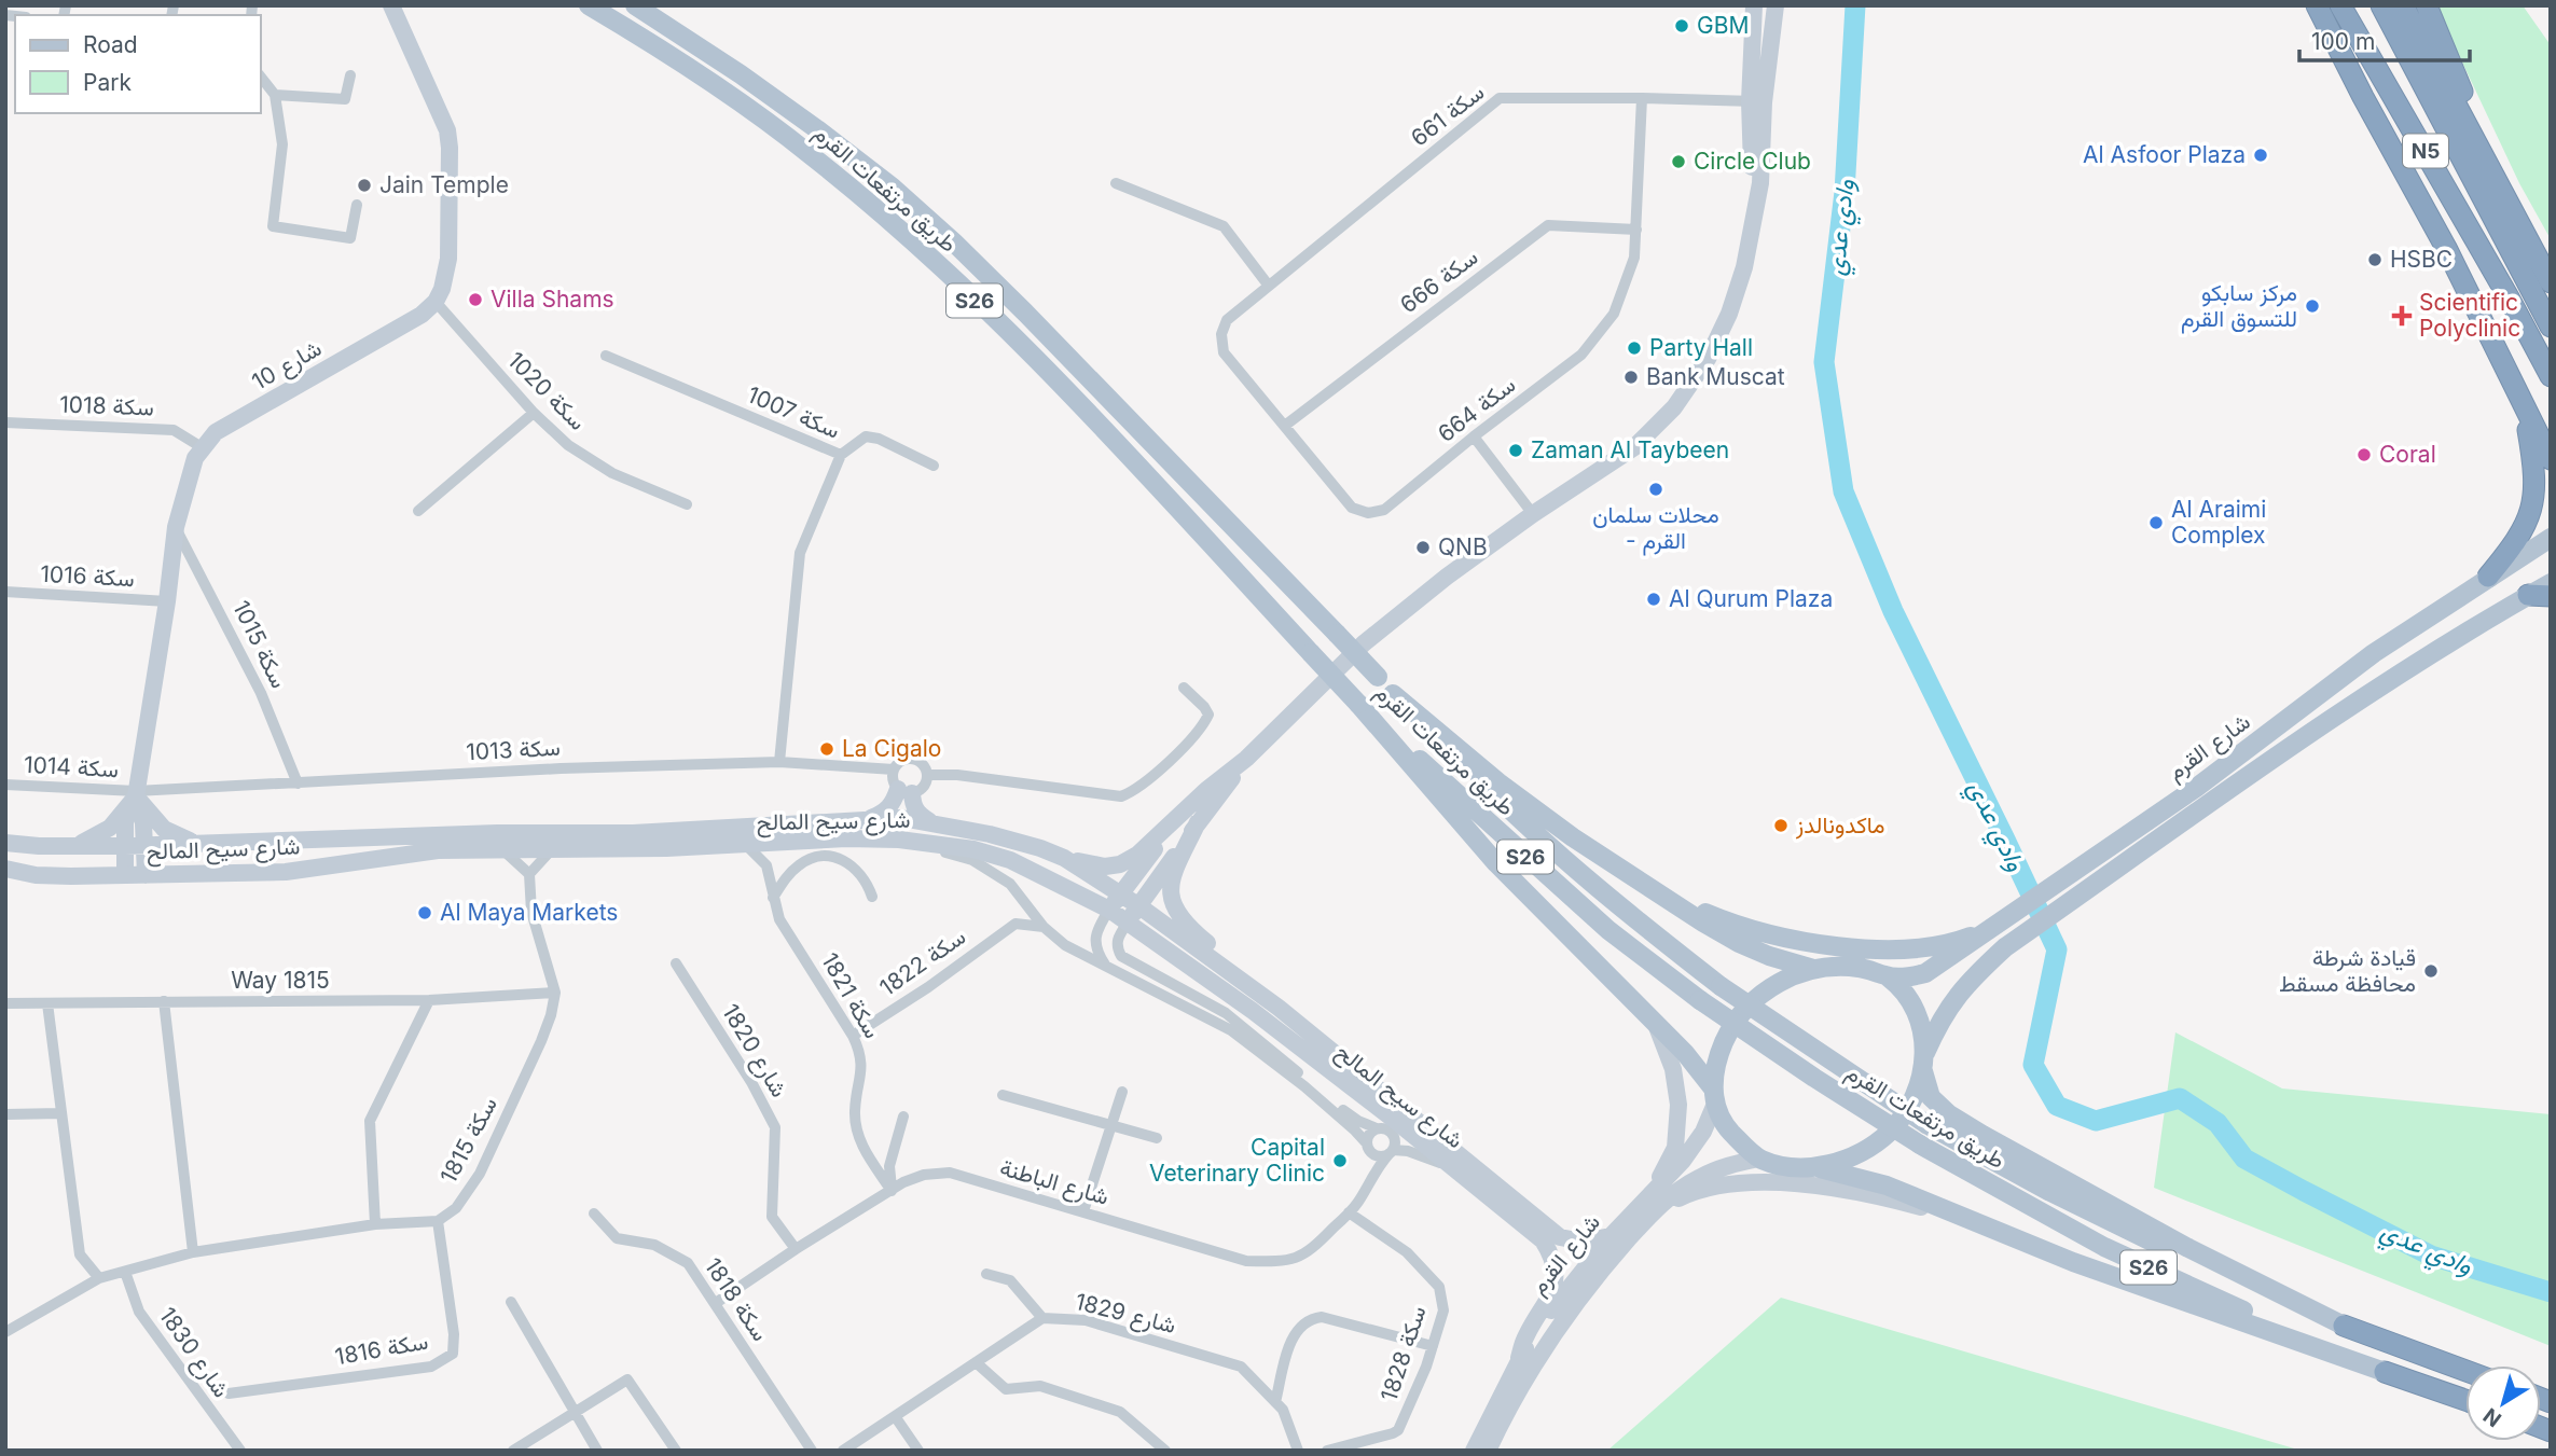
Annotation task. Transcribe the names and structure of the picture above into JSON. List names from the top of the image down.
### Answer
{
  "streets": {
    "highway": ["N5", "S26"],
    "main road": ["طريق مرتفعات القرم", "شارع القرم"],
    "street": [
      "سكة 661",
      "سكة 666",
      "شارع 10",
      "سكة 1020",
      "سكة 1018",
      "سكة 664",
      "سكة 1007",
      "سكة 1016",
      "سكة 1015",
      "سكة 1013",
      "سكة 1014",
      "شارع سيح المالح",
      "سكة 1822",
      "Way 1815",
      "سكة 1821",
      "1820 شارع",
      "سكة 1815",
      "شارع الباطنة",
      "سكة 1818",
      "1829 شارع",
      "سكة 1816",
      "1830 شارع",
      "سكة 1828"
    ]
  },
  "crossings": [
    ["سكة 661", "سكة 664"],
    ["طريق مرتفعات القرم", "S26"],
    ["سكة 666", "سكة 664"],
    ["شارع 10", "سكة 1020"],
    ["شارع 10", "سكة 1018"],
    ["سكة 1007", "سكة 1013"],
    ["سكة 1015", "سكة 1013"],
    ["شارع القرم", "شارع سيح المالح"],
    ["سكة 1013", "سكة 1014"],
    ["سكة 1822", "سكة 1821"],
    ["Way 1815", "سكة 1815"],
    ["سكة 1821", "شارع الباطنة"],
    ["1820 شارع", "شارع الباطنة"],
    ["سكة 1815", "سكة 1816"],
    ["شارع الباطنة", "سكة 1818"],
    ["شارع الباطنة", "سكة 1828"]
  ],
  "water": ["وادي عدي"],
  "places": {
    "other": [
      "GBM",
      "Al Asfoor Plaza",
      "Circle Club",
      "Jain Temple",
      "HSBC",
      "Villa Shams",
      "مركز سابكو للتسوق القرم",
      "Party Hall",
      "Bank Muscat",
      "Zaman Al Taybeen",
      "Coral",
      "محلات سلمان - القرم",
      "Al Araimi Complex",
      "QNB",
      "Al Qurum Plaza",
      "La Cigalo",
      "ماكدونالدز",
      "Al Maya Markets",
      "قيادة شرطة محافظة مسقط",
      "Capital Veterinary Clinic"
    ],
    "health": ["Scientific Polyclinic"]
  },
  "legend": ["Road", "Park"],
  "scale_bar": "100 m",
  "north": "bottom left"
}
